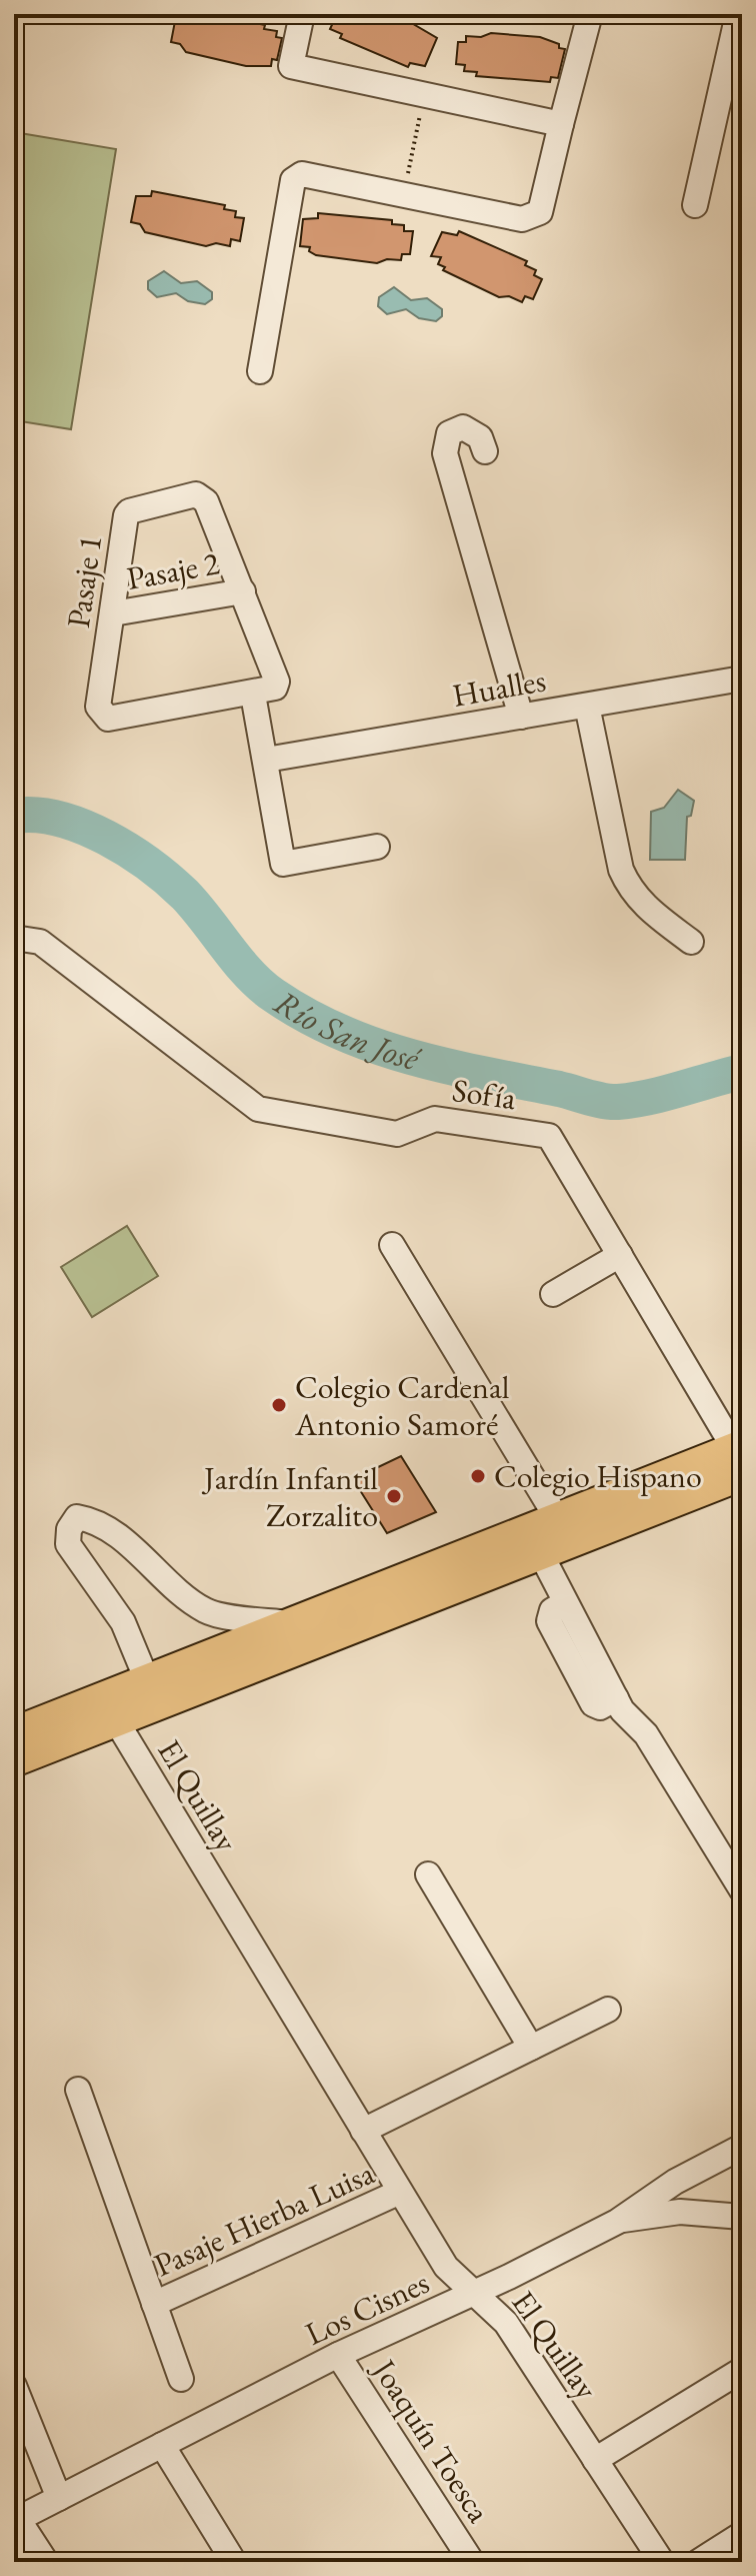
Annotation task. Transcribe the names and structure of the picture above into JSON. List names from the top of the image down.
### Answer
{
  "streets": {
    "street": [
      "Pasaje 2",
      "Pasaje 1",
      "Hualles",
      "Sofía",
      "El Quillay",
      "Pasaje Hierba Luisa",
      "Los Cisnes",
      "Joaquín Toesca"
    ]
  },
  "crossings": [
    ["Pasaje 2", "Pasaje 1"],
    ["El Quillay", "Pasaje Hierba Luisa"],
    ["El Quillay", "Los Cisnes"],
    ["Los Cisnes", "Joaquín Toesca"]
  ],
  "water": ["Río San José"],
  "places": ["Colegio Cardenal Antonio Samoré", "Colegio Hispano", "Jardín Infantil Zorzalito"]
}
